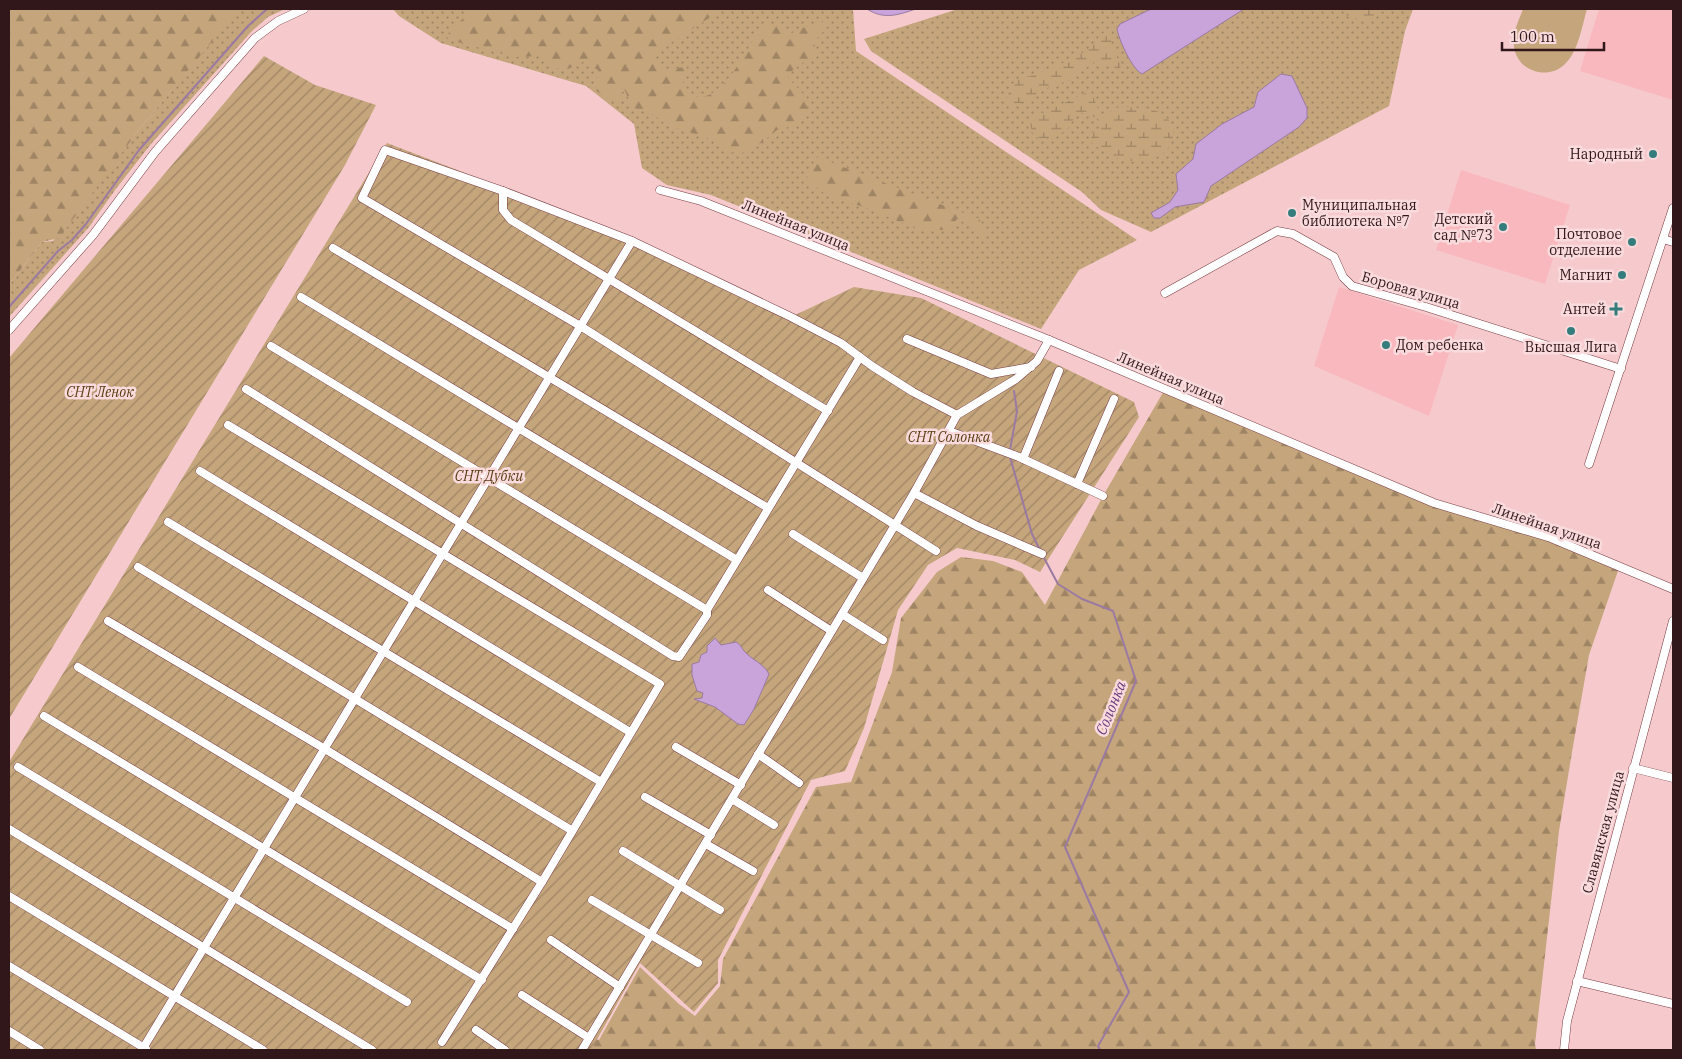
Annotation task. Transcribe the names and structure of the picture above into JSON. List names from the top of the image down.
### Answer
{
  "streets": {
    "street": ["Линейная улица", "Боровая улица", "Славянская улица"]
  },
  "water": ["Солонка"],
  "parks": ["СНТ Ленок", "СНТ Солонка", "СНТ Дубки"],
  "places": {
    "other": [
      "Народный",
      "Муниципальная библиотека №7",
      "Детский сад №73",
      "Почтовое отделение",
      "Магнит",
      "Высшая Лига",
      "Дом ребенка"
    ],
    "health": ["Антей"]
  },
  "scale_bar": "100 m"
}
